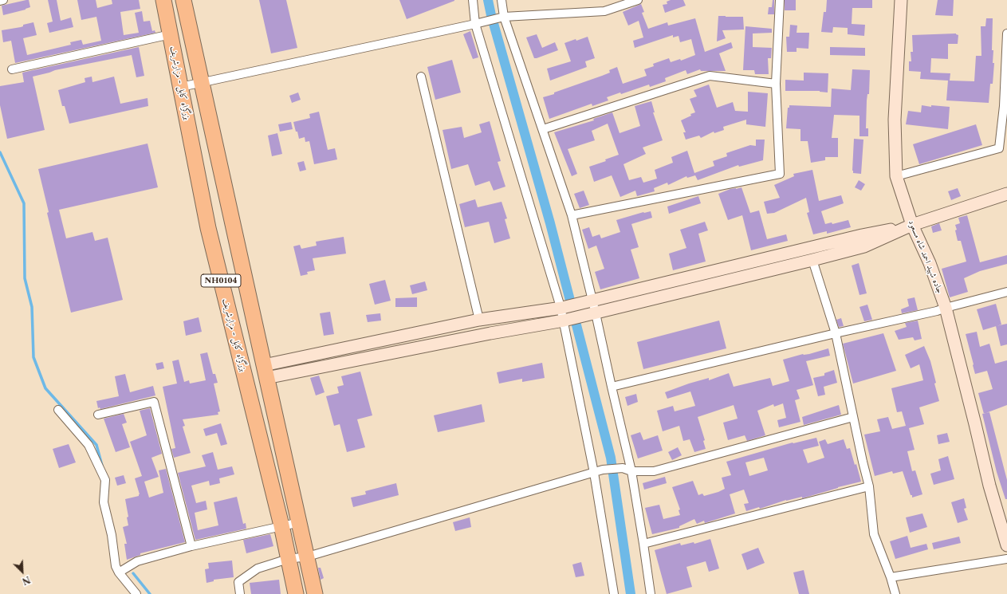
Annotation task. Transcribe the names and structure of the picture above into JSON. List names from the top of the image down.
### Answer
{
  "streets": {
    "highway": ["بزرگراه کابل - مزارشریف", "NH0104"],
    "main road": ["جاده شهيد احمد شاه مسعود"]
  },
  "north": "bottom right"
}
